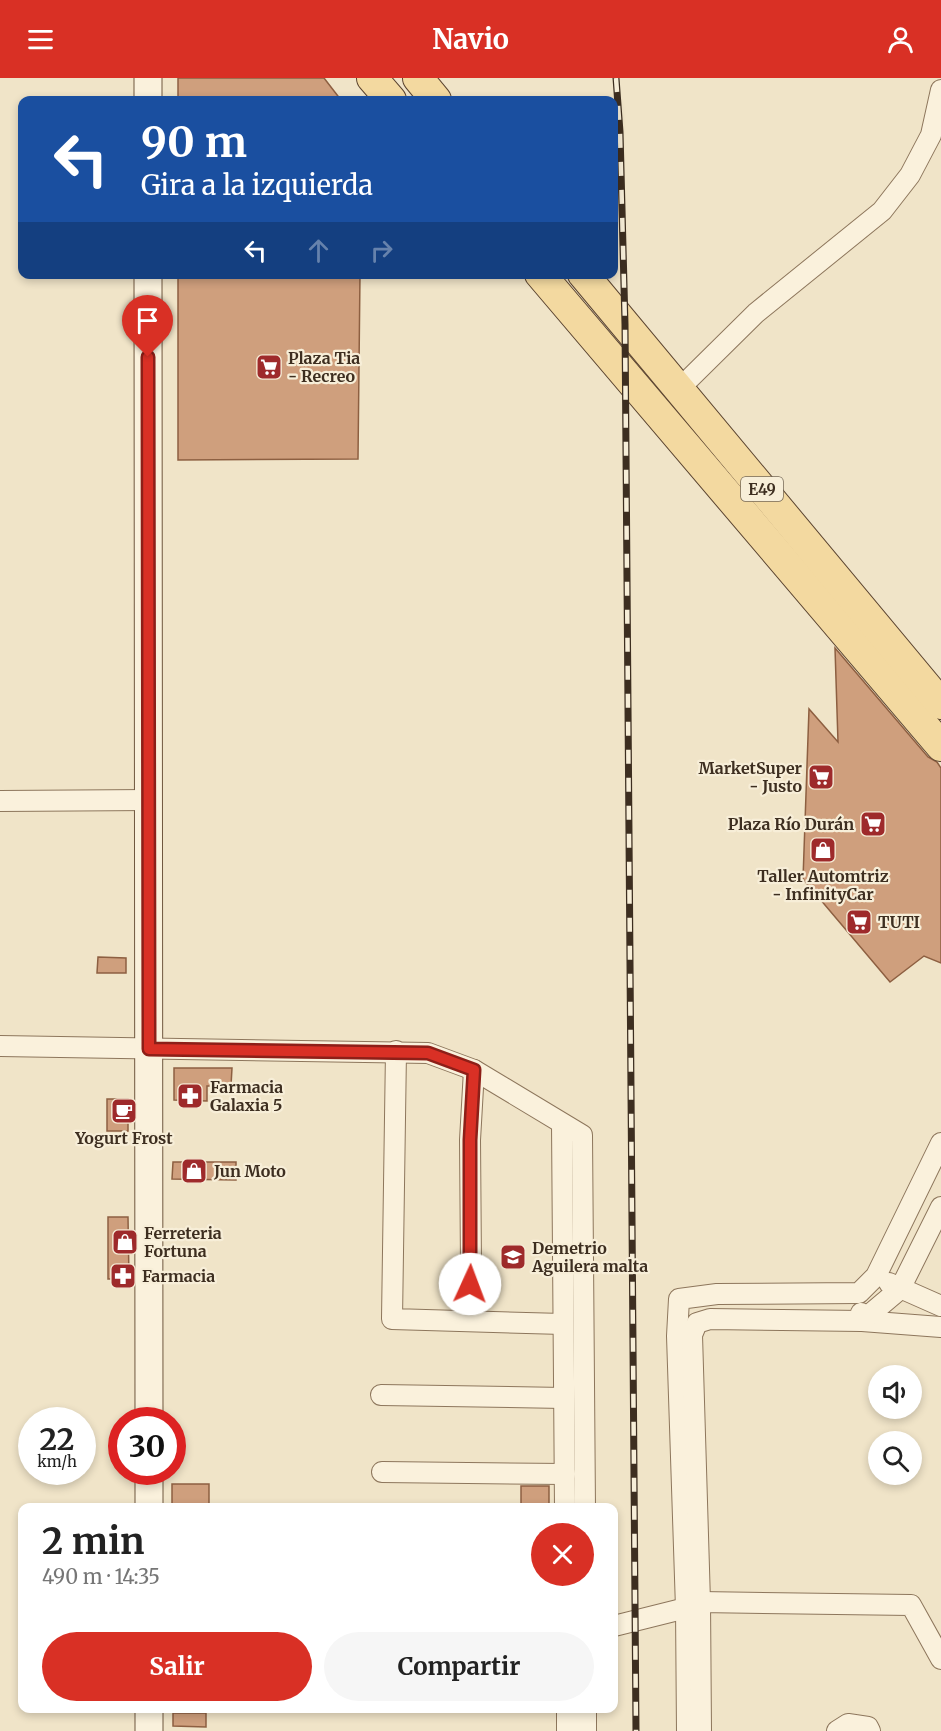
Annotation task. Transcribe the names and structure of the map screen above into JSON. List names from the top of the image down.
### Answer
{
  "streets": {
    "main road": ["E49"]
  },
  "places": {
    "supermarket": [
      "Plaza Tia - Recreo",
      "MarketSuper - Justo",
      "Plaza Río Durán",
      "TUTI"
    ],
    "shop": ["Taller Automtriz - InfinityCar", "Jun Moto", "Ferreteria Fortuna"],
    "pharmacy": ["Farmacia Galaxia 5", "Farmacia"],
    "cafe": ["Yogurt Frost"],
    "school or university": ["Demetrio Aguilera malta"]
  },
  "page": {
    "header": "Navio",
    "turn": ["90 m", "Gira a la izquierda"],
    "speed": "22 km/h",
    "limit": "30",
    "heading": ["2 min", "490 m · 14:35"],
    "buttons": ["Salir", "Compartir"]
  }
}
